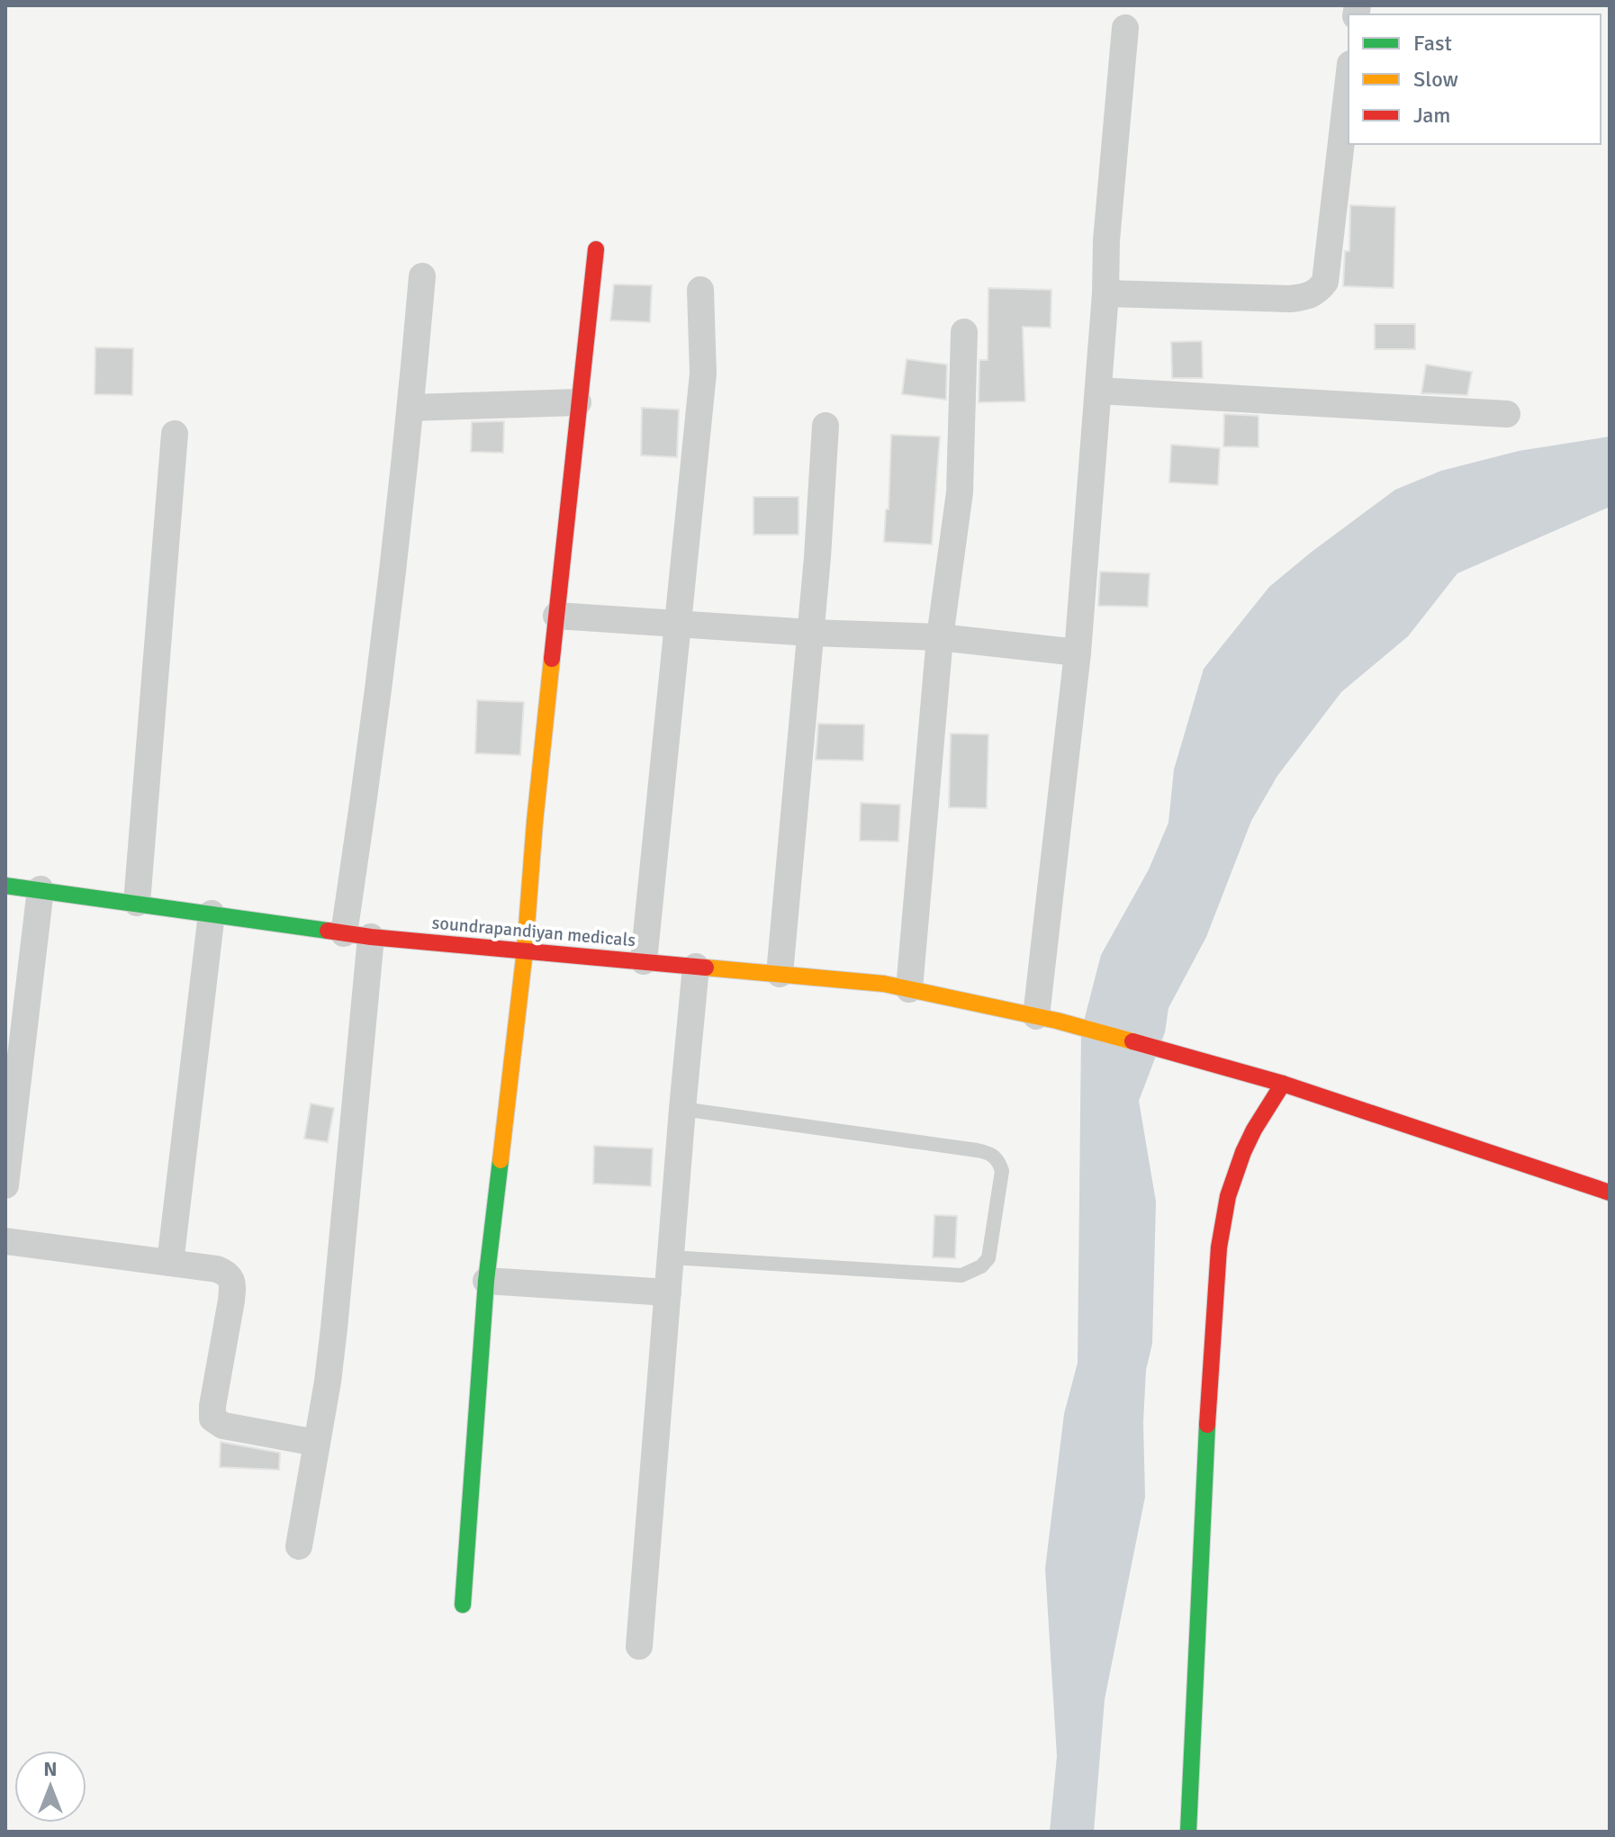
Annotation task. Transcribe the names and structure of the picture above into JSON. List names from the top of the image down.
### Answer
{
  "streets": {
    "street": ["soundrapandiyan medicals"]
  },
  "legend": ["Fast", "Slow", "Jam"],
  "north": "top"
}
